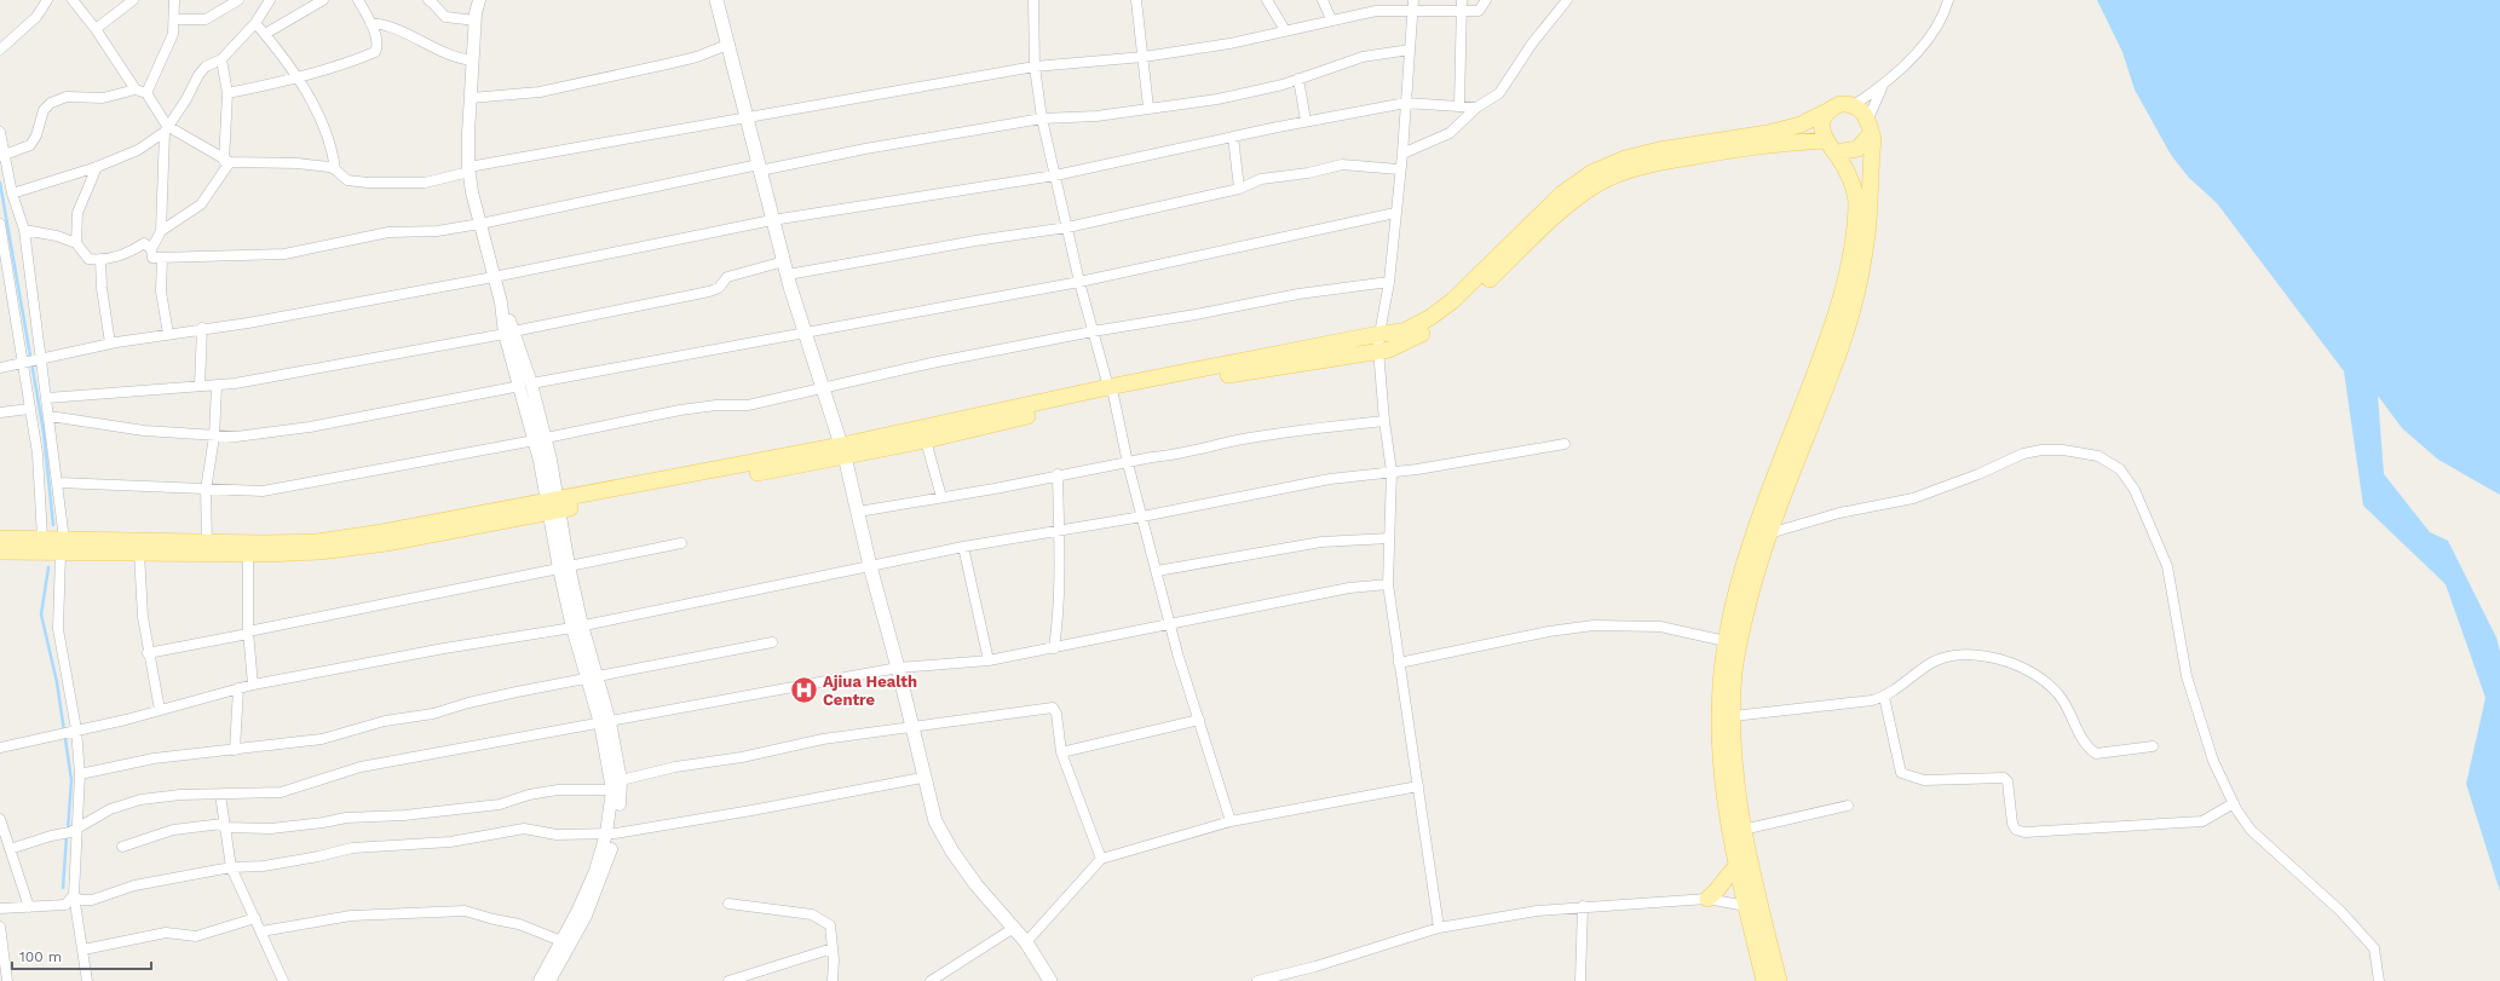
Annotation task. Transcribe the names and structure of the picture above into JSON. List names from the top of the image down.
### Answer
{
  "places": {
    "hospital": ["Ajiua Health Centre"]
  },
  "scale_bar": "100 m"
}
